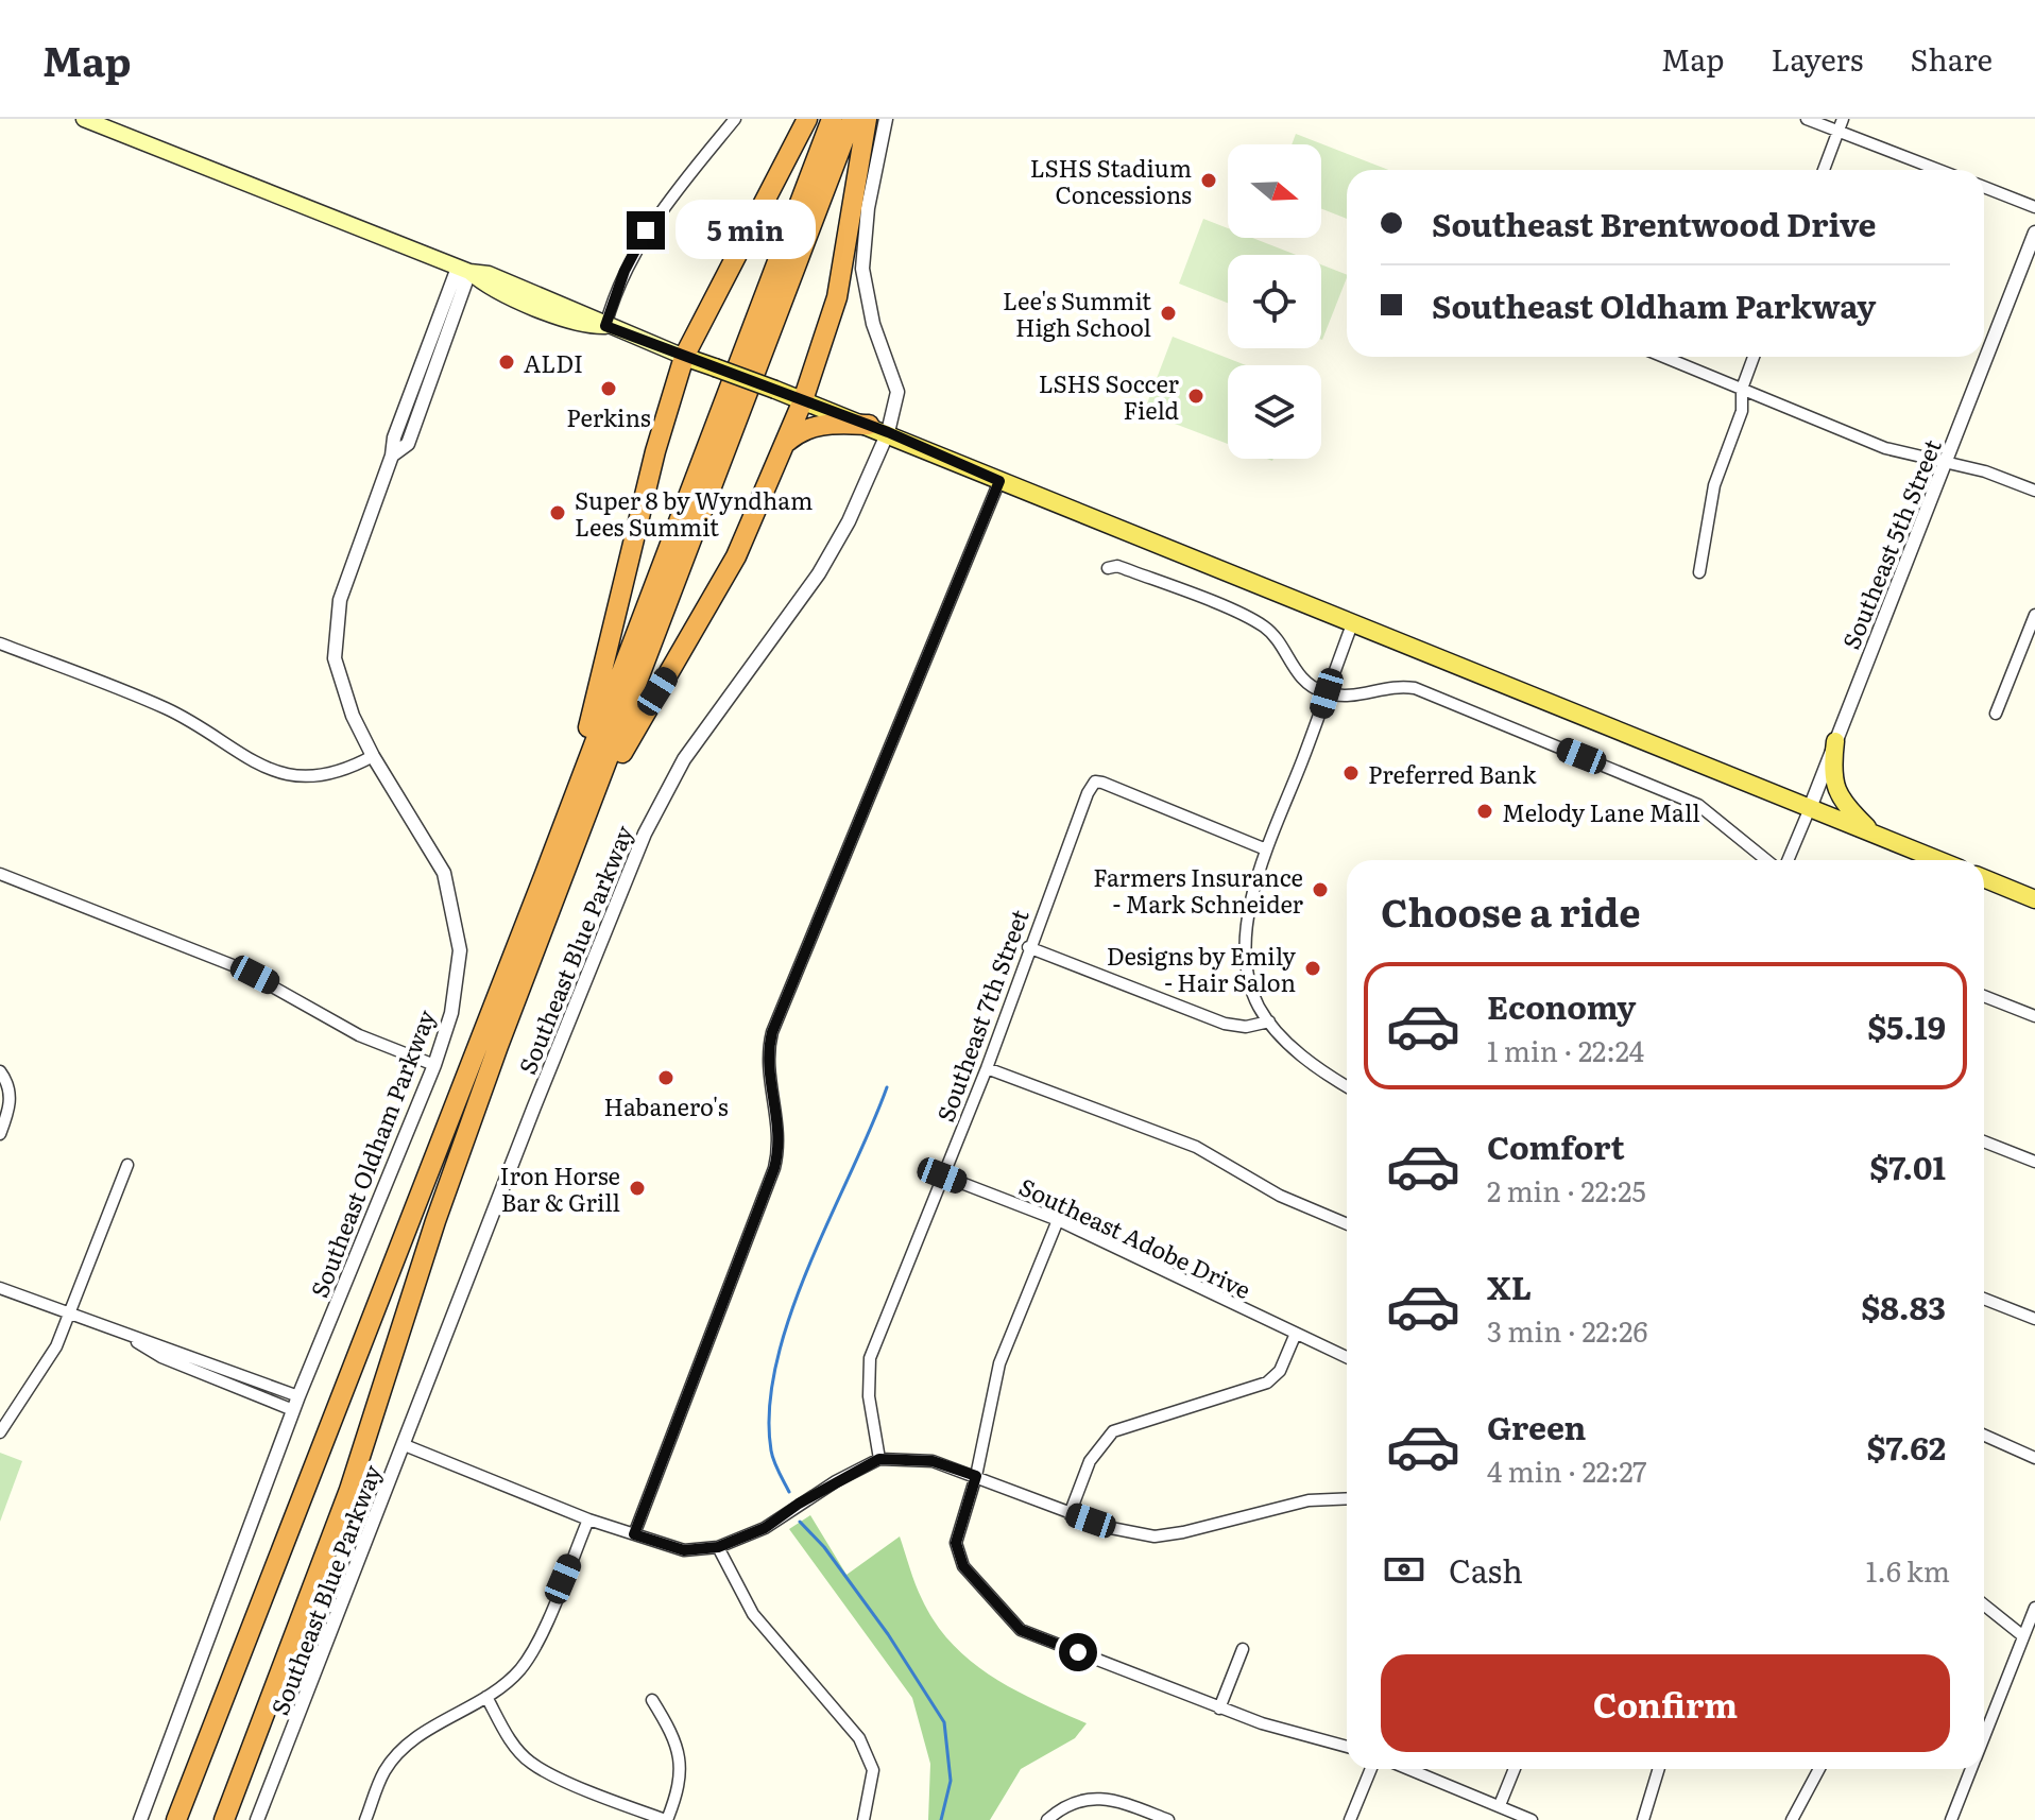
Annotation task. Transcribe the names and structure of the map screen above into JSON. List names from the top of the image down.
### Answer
{
  "streets": {
    "street": [
      "Southeast 5th Street",
      "Southeast Blue Parkway",
      "Southeast 7th Street",
      "Southeast Oldham Parkway",
      "Southeast Adobe Drive"
    ]
  },
  "crossings": [
    ["Southeast 7th Street", "Southeast Adobe Drive"]
  ],
  "places": [
    "LSHS Stadium Concessions",
    "Lee's Summit High School",
    "ALDI",
    "Perkins",
    "LSHS Soccer Field",
    "Super 8 by Wyndham Lees Summit",
    "Preferred Bank",
    "Melody Lane Mall",
    "Farmers Insurance - Mark Schneider",
    "Designs by Emily - Hair Salon",
    "Habanero's",
    "Iron Horse Bar & Grill"
  ],
  "north": "right",
  "page": {
    "header": "Map",
    "nav": ["Map", "Layers", "Share"],
    "banner": ["Southeast Brentwood Drive", "Southeast Oldham Parkway"],
    "bubble": "5 min",
    "heading": "Choose a ride",
    "list": [
      {
        "name": "Economy",
        "note": "1 min · 22:24",
        "value": "$5.19"
      },
      {
        "name": "Comfort",
        "note": "2 min · 22:25",
        "value": "$7.01"
      },
      {
        "name": "XL",
        "note": "3 min · 22:26",
        "value": "$8.83"
      },
      {
        "name": "Green",
        "note": "4 min · 22:27",
        "value": "$7.62"
      }
    ],
    "pay": ["Cash", "1.6 km"],
    "buttons": "Confirm"
  }
}
